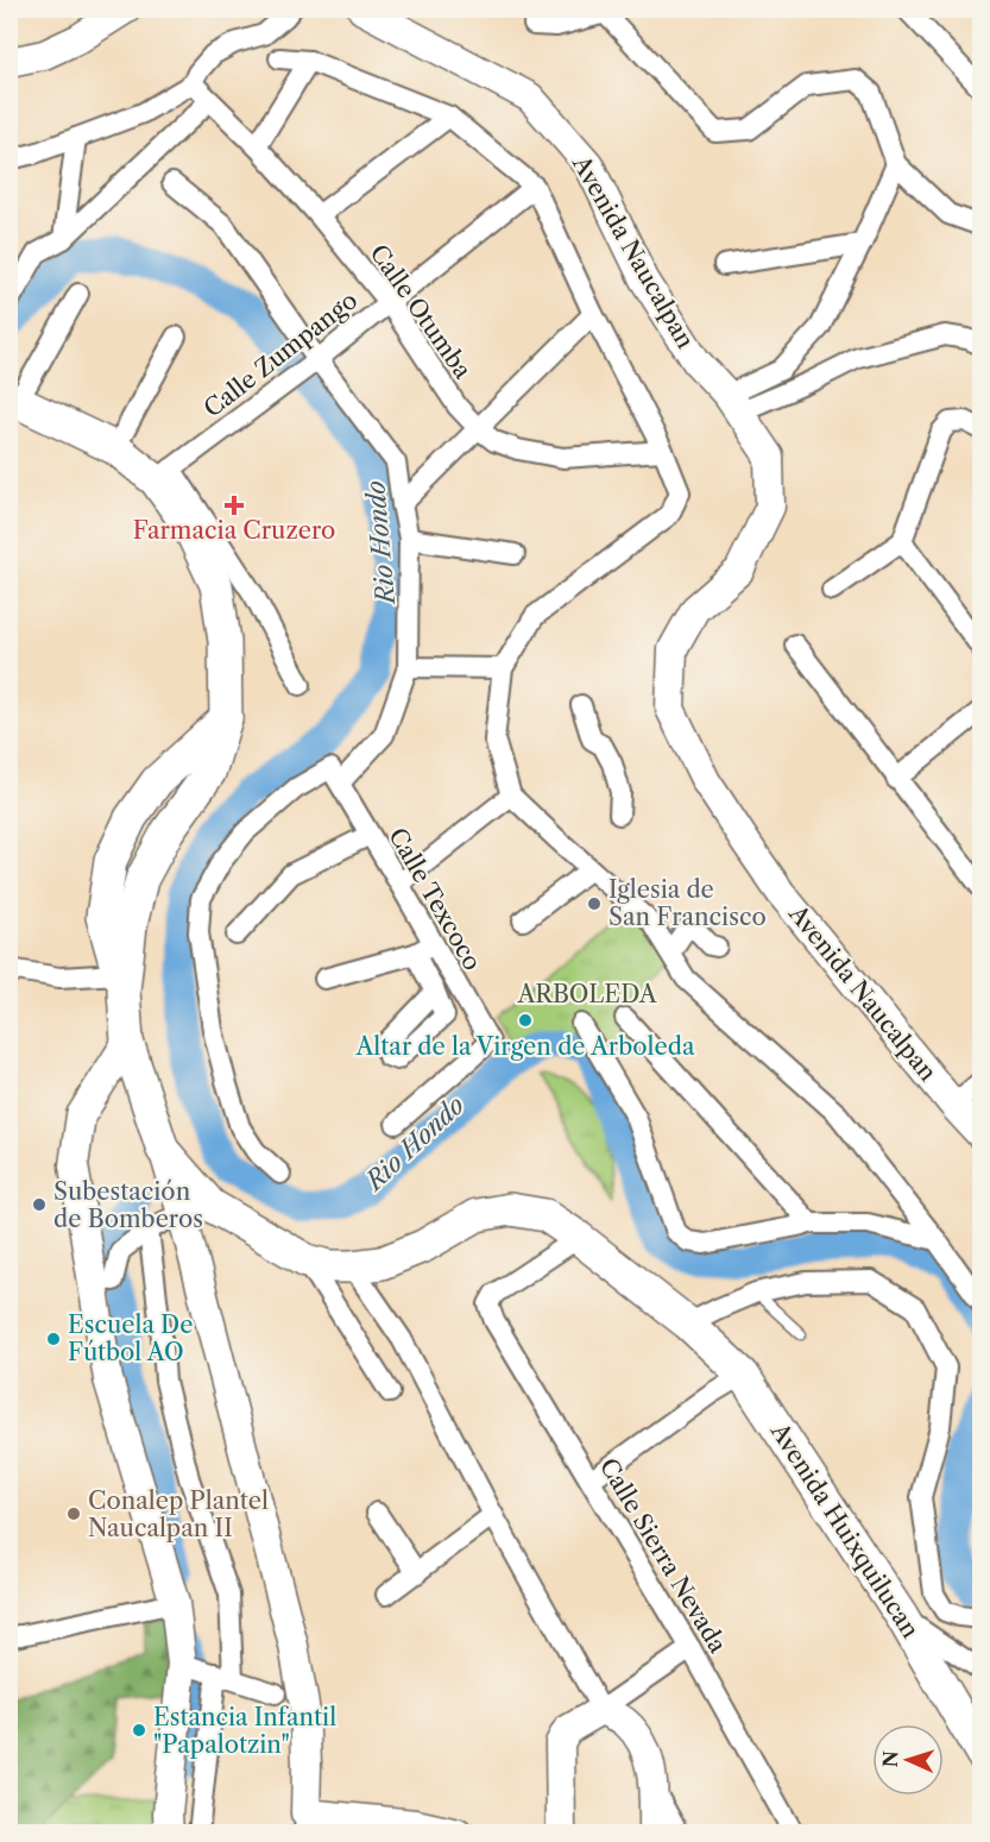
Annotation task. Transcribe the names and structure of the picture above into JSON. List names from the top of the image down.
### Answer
{
  "streets": {
    "main road": ["Avenida Naucalpan", "Avenida Huixquilucan"],
    "street": [
      "Calle Otumba",
      "Calle Zumpango",
      "Calle Texcoco",
      "Calle Sierra Nevada"
    ]
  },
  "crossings": [
    ["Calle Otumba", "Calle Zumpango"],
    ["Avenida Huixquilucan", "Calle Sierra Nevada"]
  ],
  "water": ["Rio Hondo"],
  "parks": ["ARBOLEDA"],
  "places": {
    "health": ["Farmacia Cruzero"],
    "other": [
      "Iglesia de San Francisco",
      "Altar de la Virgen de Arboleda",
      "Subestación de Bomberos",
      "Escuela De Fútbol AO",
      "Conalep Plantel Naucalpan II",
      "Estancia Infantil \"Papalotzin\""
    ]
  },
  "north": "left"
}
